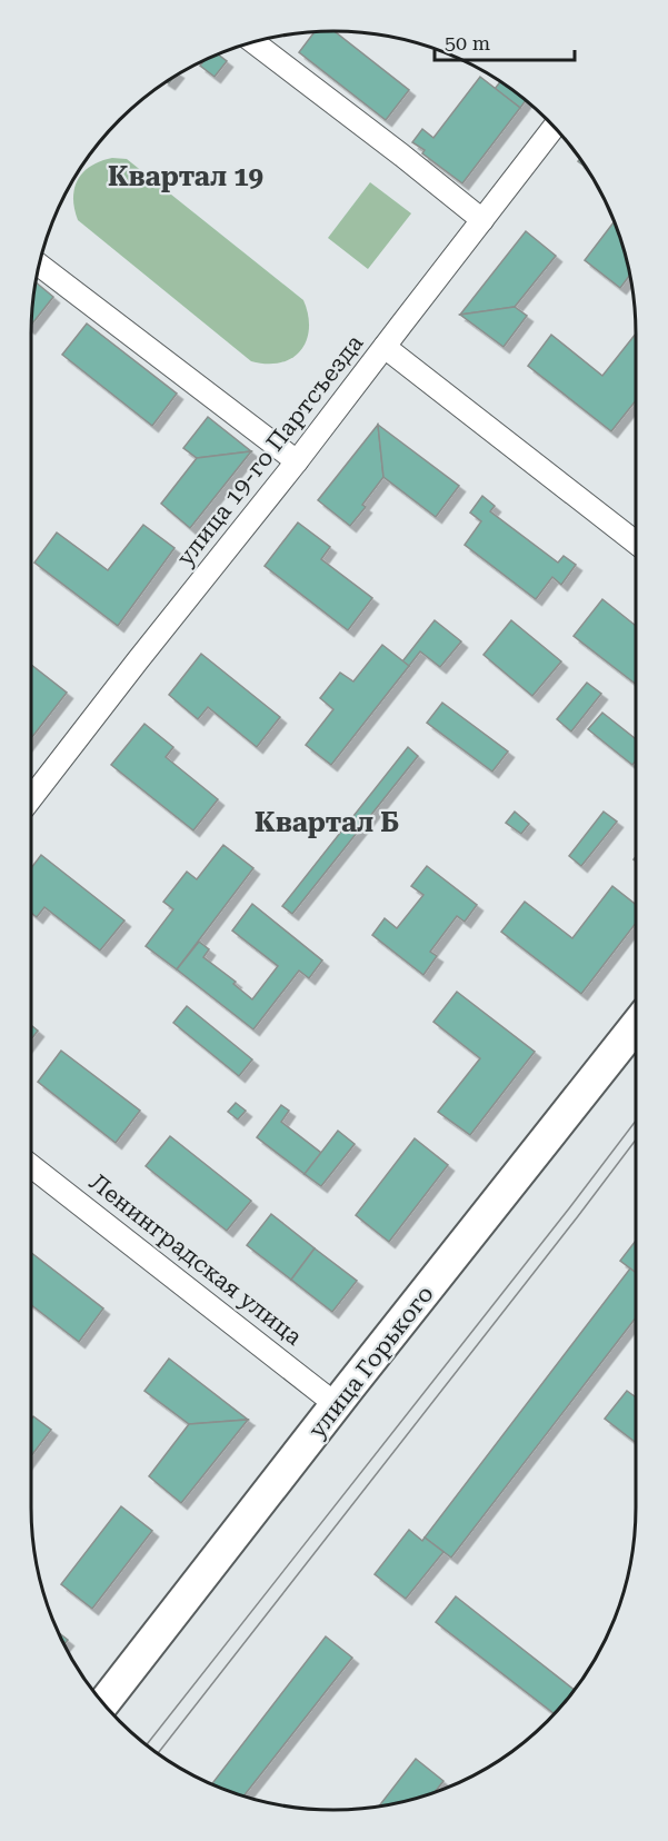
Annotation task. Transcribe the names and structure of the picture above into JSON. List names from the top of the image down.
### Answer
{
  "streets": {
    "street": ["улица 19-го Партсъезда", "Ленинградская улица", "улица Горького"]
  },
  "crossings": [
    ["Ленинградская улица", "улица Горького"]
  ],
  "districts": ["Квартал 19", "Квартал Б"],
  "scale_bar": "50 m"
}
